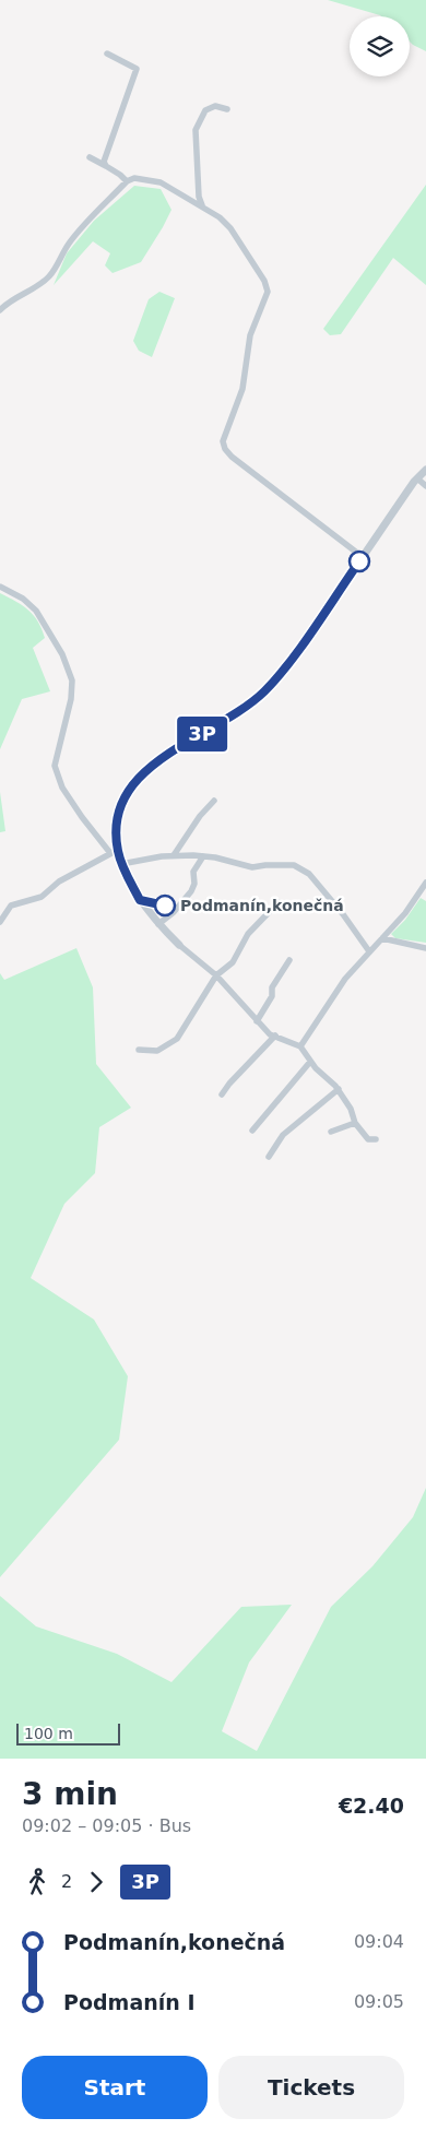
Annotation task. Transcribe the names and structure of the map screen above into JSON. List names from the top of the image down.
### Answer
{
  "places": ["Podmanín,konečná"],
  "lines": ["bus line 3P"],
  "scale_bar": "100 m",
  "page": {
    "on_map": "3P",
    "scale": "100 m",
    "heading": ["3 min", "09:02 – 09:05 · Bus", "€2.40"],
    "legs": ["2", "3P"],
    "list": [
      {
        "name": "Podmanín,konečná",
        "value": "09:04"
      },
      {
        "name": "Podmanín I",
        "value": "09:05"
      }
    ],
    "buttons": ["Start", "Tickets"]
  }
}
